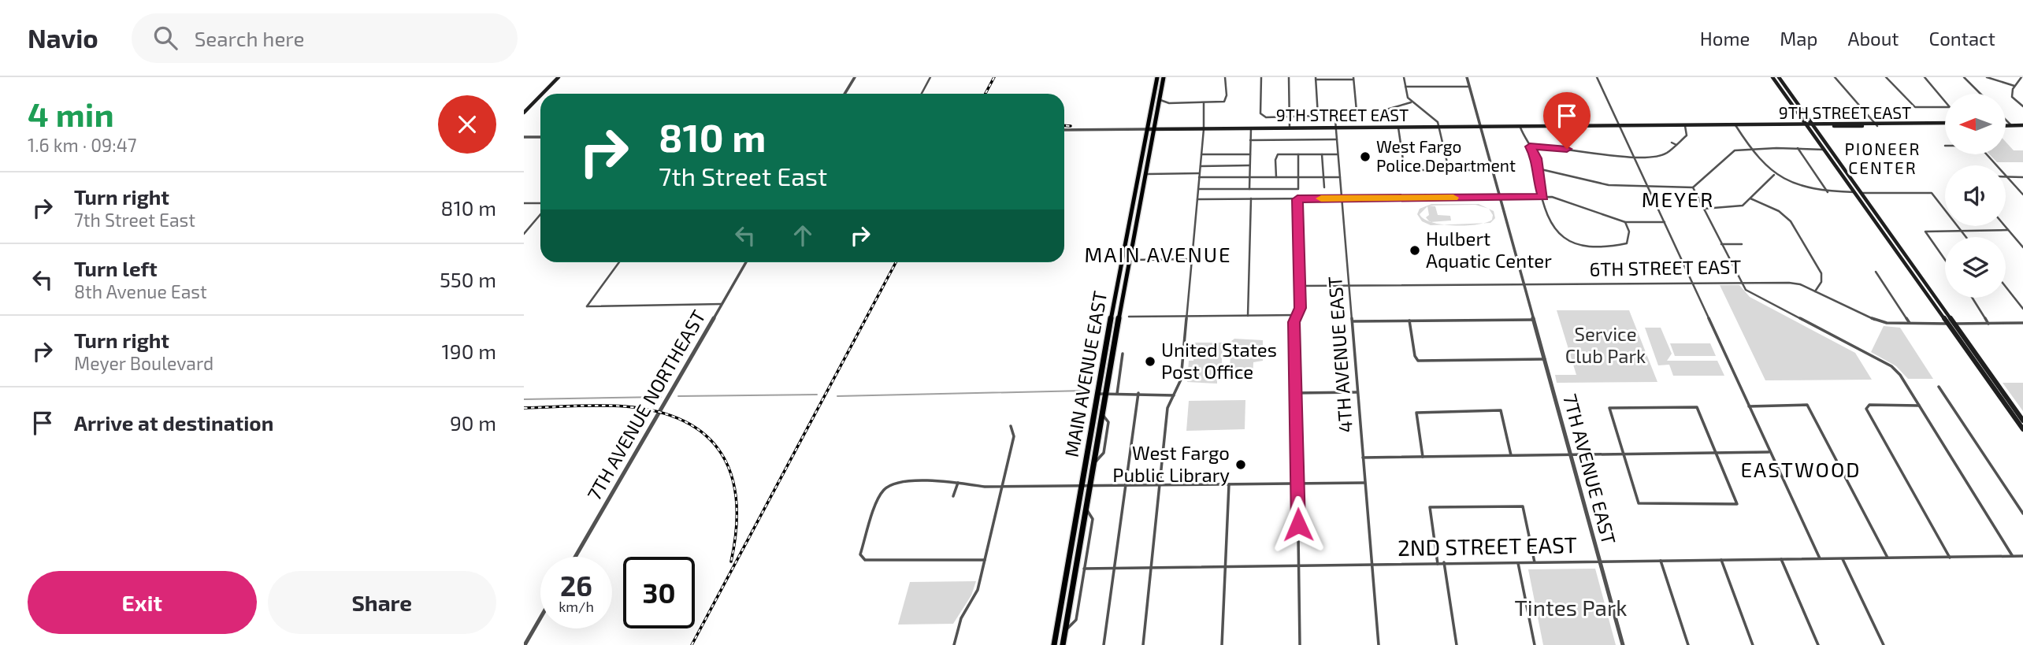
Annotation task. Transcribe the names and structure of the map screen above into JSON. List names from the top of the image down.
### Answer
{
  "streets": {
    "main road": ["9TH STREET EAST", "MAIN AVENUE EAST"],
    "street": [
      "6TH STREET EAST",
      "4TH AVENUE EAST",
      "7TH AVENUE NORTHEAST",
      "7TH AVENUE EAST",
      "2ND STREET EAST"
    ]
  },
  "crossings": [
    ["9TH STREET EAST", "4TH AVENUE EAST"],
    ["9TH STREET EAST", "MAIN AVENUE EAST"],
    ["9TH STREET EAST", "7TH AVENUE EAST"],
    ["6TH STREET EAST", "4TH AVENUE EAST"],
    ["6TH STREET EAST", "7TH AVENUE EAST"],
    ["4TH AVENUE EAST", "2ND STREET EAST"],
    ["7TH AVENUE EAST", "2ND STREET EAST"]
  ],
  "districts": [
    "PIONEER CENTER",
    "MEYER",
    "MAIN AVENUE",
    "EASTWOOD"
  ],
  "parks": ["Service Club Park", "Tintes Park"],
  "places": [
    "West Fargo Police Department",
    "Hulbert Aquatic Center",
    "United States Post Office",
    "West Fargo Public Library"
  ],
  "north": "left",
  "page": {
    "header": "Navio",
    "search": "Search here",
    "nav": [
      "Home",
      "Map",
      "About",
      "Contact"
    ],
    "heading": ["4 min", "1.6 km · 09:47"],
    "turn": ["810 m", "7th Street East"],
    "list": [
      {
        "name": "Turn right",
        "note": "7th Street East",
        "value": "810 m"
      },
      {
        "name": "Turn left",
        "note": "8th Avenue East",
        "value": "550 m"
      },
      {
        "name": "Turn right",
        "note": "Meyer Boulevard",
        "value": "190 m"
      },
      {
        "name": "Arrive at destination",
        "value": "90 m"
      }
    ],
    "speed": "26 km/h",
    "limit": "30",
    "buttons": ["Exit", "Share"]
  }
}
